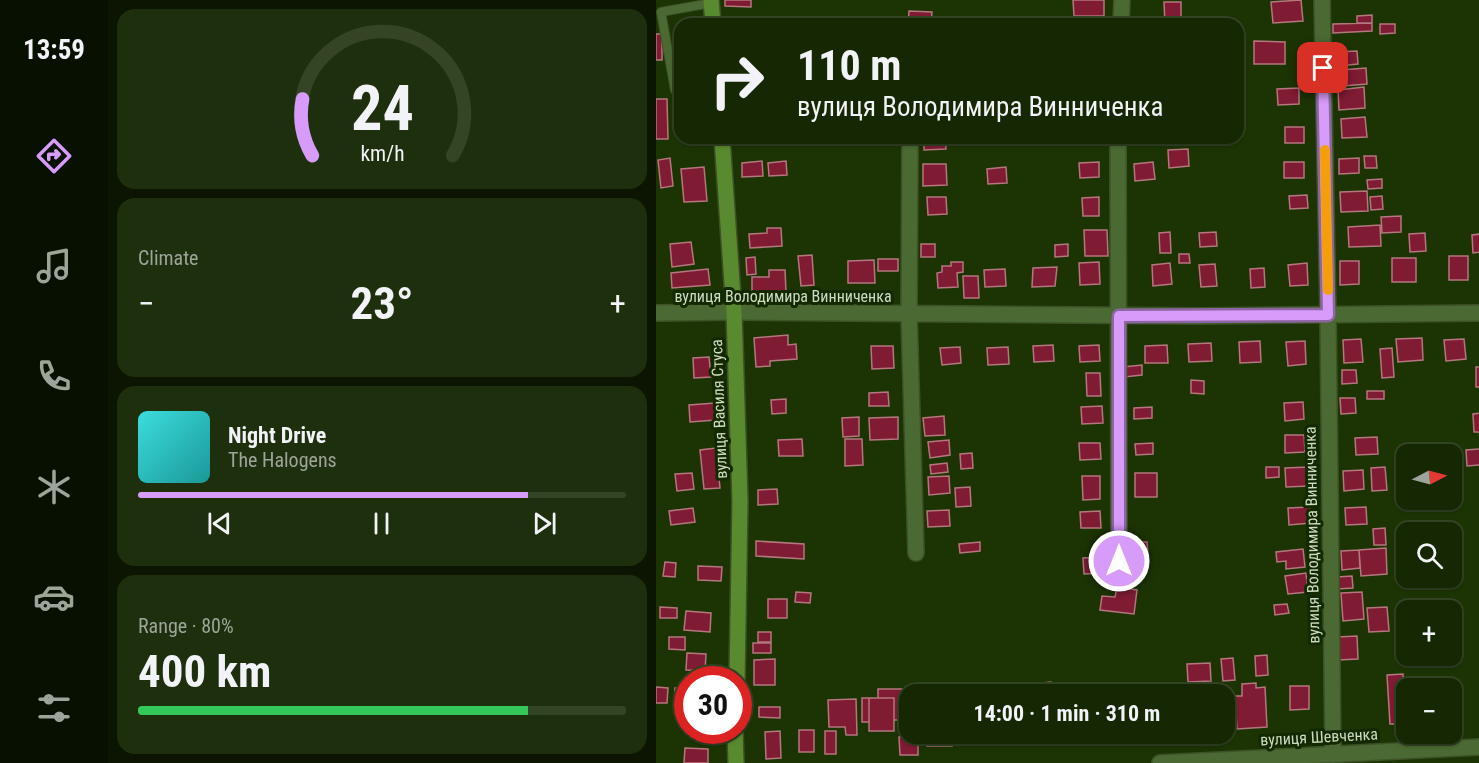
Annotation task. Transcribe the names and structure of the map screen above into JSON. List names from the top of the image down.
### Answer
{
  "streets": {
    "main road": ["вулиця Василя Стуса"],
    "street": ["вулиця Володимира Винниченка", "вулиця Шевченка"]
  },
  "crossings": [
    ["вулиця Володимира Винниченка", "вулиця Василя Стуса"],
    ["вулиця Володимира Винниченка", "вулиця Шевченка"]
  ],
  "north": "right",
  "page": {
    "tabs": "13:59",
    "turn": ["110 m", "вулиця Володимира Винниченка"],
    "tile": [
      "Climate",
      ["Range · 80%", "400 km"]
    ],
    "heat": ["−", "23°", "+"],
    "song": ["Night Drive", "The Halogens"],
    "map_buttons": ["+", "−"],
    "limit": "30",
    "trip": "14:00 · 1 min · 310 m",
    "gauge": ["24", "km/h"]
  }
}
